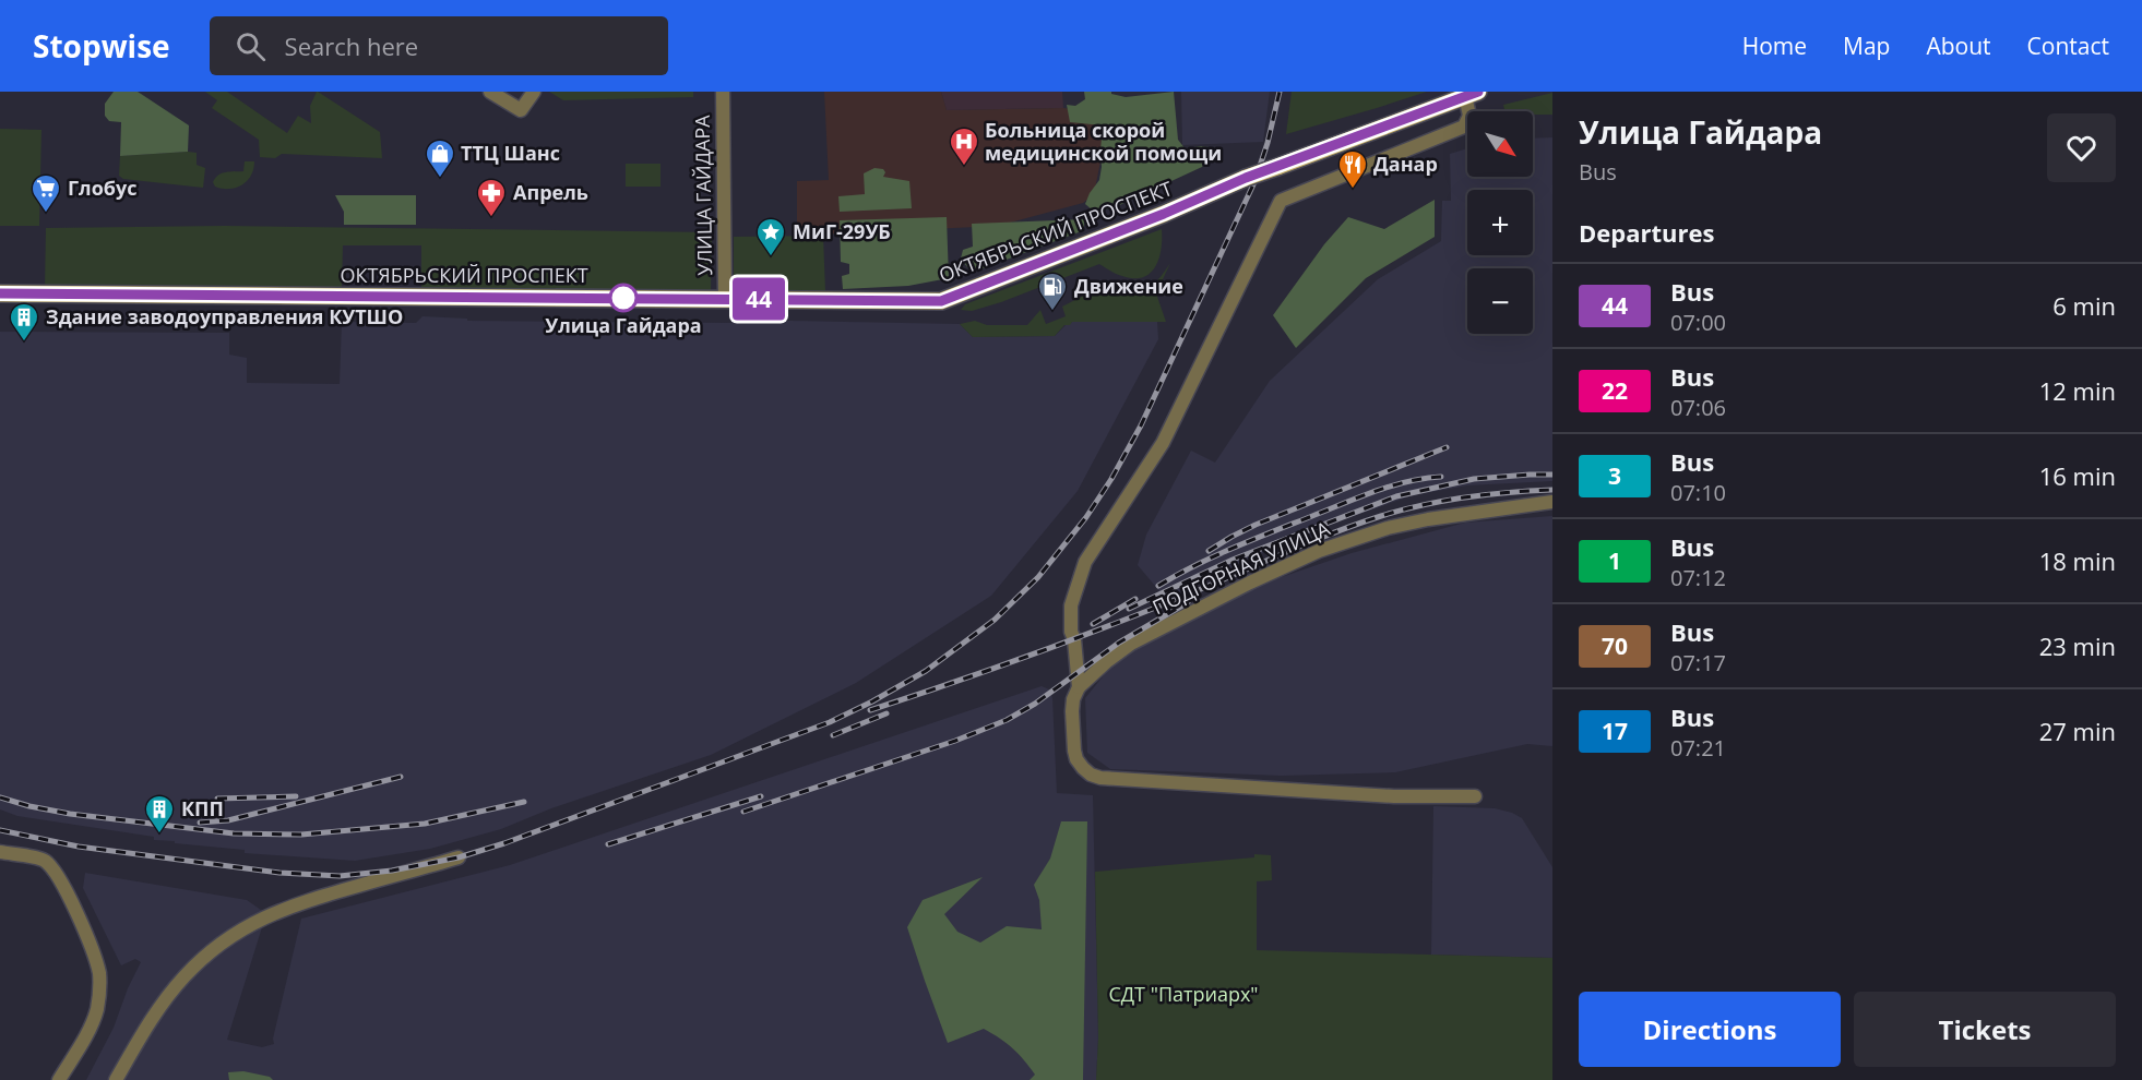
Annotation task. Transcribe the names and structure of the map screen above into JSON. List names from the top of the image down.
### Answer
{
  "streets": {
    "main road": ["ОКТЯБРЬСКИЙ ПРОСПЕКТ"],
    "street": ["УЛИЦА ГАЙДАРА", "ПОДГОРНАЯ УЛИЦА"]
  },
  "crossings": [
    ["УЛИЦА ГАЙДАРА", "ОКТЯБРЬСКИЙ ПРОСПЕКТ"]
  ],
  "parks": ["СДТ \"Патриарх\""],
  "places": {
    "hospital": ["Больница скорой медицинской помощи"],
    "shop": ["ТТЦ Шанс"],
    "restaurant": ["Данар"],
    "supermarket": ["Глобус"],
    "pharmacy": ["Апрель"],
    "place": ["МиГ-29УБ"],
    "other": ["Улица Гайдара"],
    "fuel station": ["Движение"],
    "building": ["Здание заводоуправления КУТШО", "КПП"]
  },
  "lines": ["bus line 44"],
  "north": "bottom right",
  "page": {
    "header": "Stopwise",
    "search": "Search here",
    "nav": [
      "Home",
      "Map",
      "About",
      "Contact"
    ],
    "on_map": "44",
    "heading": [
      ["Улица Гайдара", "Bus"],
      "Departures"
    ],
    "map_buttons": ["+", "−"],
    "list": [
      {
        "mark": "44",
        "name": "Bus",
        "note": "07:00",
        "value": "6 min"
      },
      {
        "mark": "22",
        "name": "Bus",
        "note": "07:06",
        "value": "12 min"
      },
      {
        "mark": "3",
        "name": "Bus",
        "note": "07:10",
        "value": "16 min"
      },
      {
        "mark": "1",
        "name": "Bus",
        "note": "07:12",
        "value": "18 min"
      },
      {
        "mark": "70",
        "name": "Bus",
        "note": "07:17",
        "value": "23 min"
      },
      {
        "mark": "17",
        "name": "Bus",
        "note": "07:21",
        "value": "27 min"
      }
    ],
    "buttons": ["Directions", "Tickets"]
  }
}
